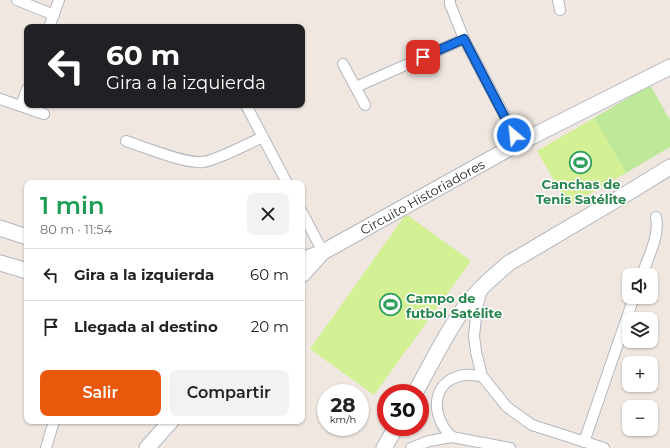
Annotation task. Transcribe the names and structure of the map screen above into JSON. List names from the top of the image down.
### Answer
{
  "streets": {
    "street": ["Circuito Historiadores"]
  },
  "places": {
    "sports": ["Canchas de Tenis Satélite", "Campo de futbol Satélite"]
  },
  "page": {
    "turn": ["60 m", "Gira a la izquierda"],
    "heading": ["1 min", "80 m · 11:54"],
    "list": [
      {
        "name": "Gira a la izquierda",
        "value": "60 m"
      },
      {
        "name": "Llegada al destino",
        "value": "20 m"
      }
    ],
    "map_buttons": ["+", "−"],
    "buttons": ["Salir", "Compartir"],
    "speed": "28 km/h",
    "limit": "30"
  }
}
